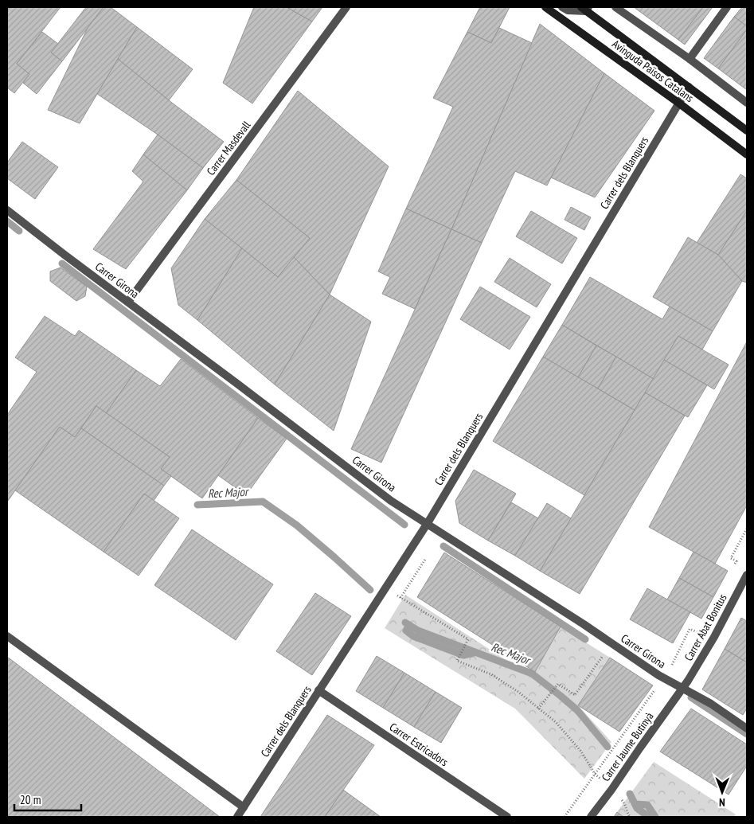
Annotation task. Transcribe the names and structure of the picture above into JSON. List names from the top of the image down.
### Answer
{
  "streets": {
    "main road": ["Avinguda Països Catalans"],
    "street": [
      "Carrer Masdevall",
      "Carrer dels Blanquers",
      "Carrer Girona",
      "Carrer Abat Bonitus",
      "Carrer Estricadors",
      "Carrer Jaume Butinyà"
    ]
  },
  "crossings": [
    ["Avinguda Països Catalans", "Carrer dels Blanquers"],
    ["Carrer Masdevall", "Carrer Girona"],
    ["Carrer dels Blanquers", "Carrer Girona"],
    ["Carrer dels Blanquers", "Carrer Estricadors"],
    ["Carrer Girona", "Carrer Abat Bonitus"],
    ["Carrer Girona", "Carrer Jaume Butinyà"],
    ["Carrer Abat Bonitus", "Carrer Jaume Butinyà"]
  ],
  "water": ["Rec Major"],
  "scale_bar": "20 m",
  "north": "bottom"
}
